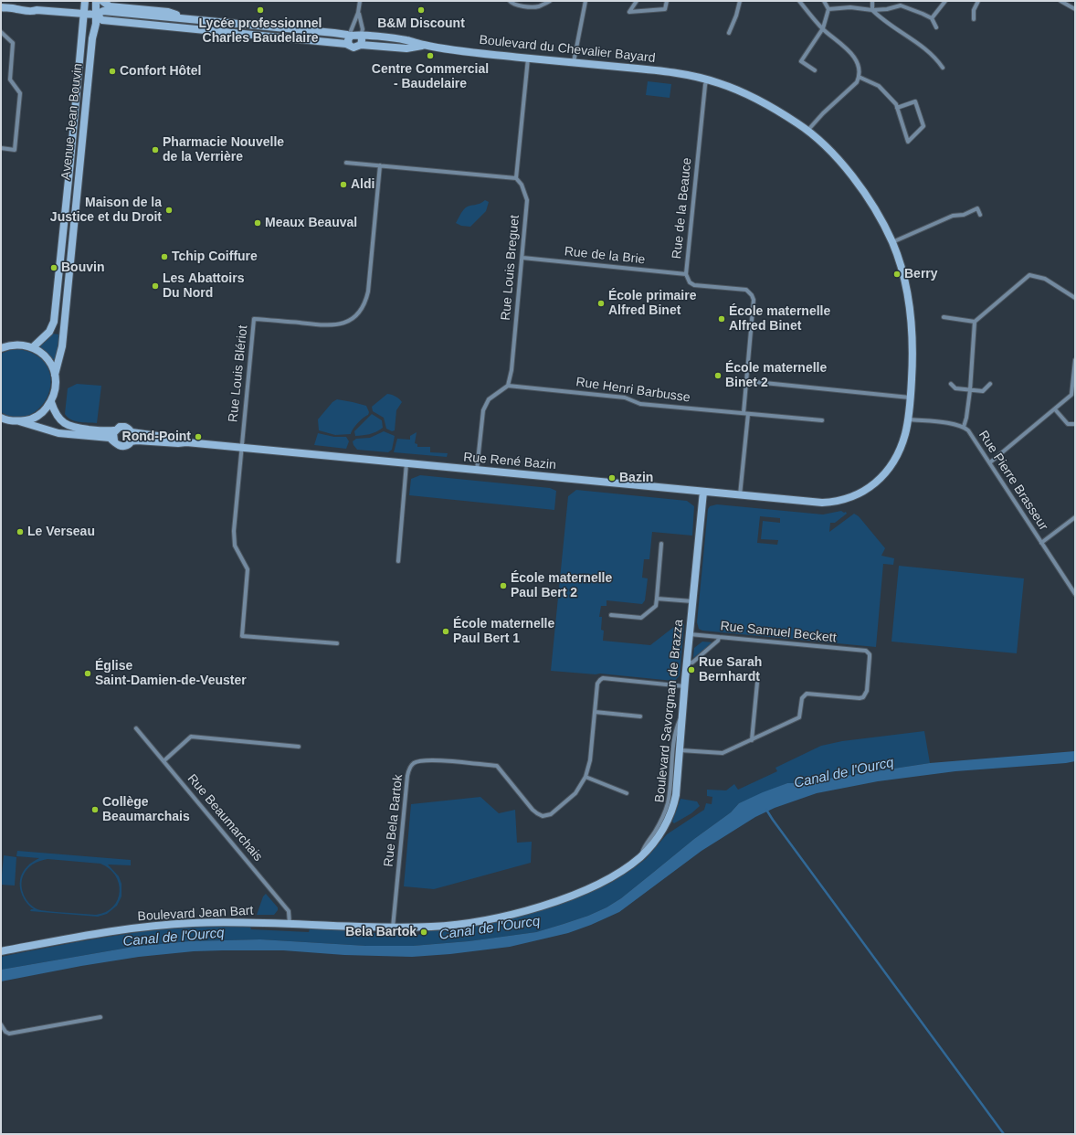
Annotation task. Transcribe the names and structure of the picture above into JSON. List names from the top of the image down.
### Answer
{
  "streets": {
    "street": [
      "Boulevard du Chevalier Bayard",
      "Avenue Jean Bouvin",
      "Rue de la Beauce",
      "Rue de la Brie",
      "Rue Louis Breguet",
      "Rue Louis Blériot",
      "Rue Henri Barbusse",
      "Rue René Bazin",
      "Rue Pierre Brasseur",
      "Rue Samuel Beckett",
      "Boulevard Savorgnan de Brazza",
      "Rue Beaumarchais",
      "Rue Bela Bartok",
      "Boulevard Jean Bart"
    ]
  },
  "crossings": [
    ["Boulevard du Chevalier Bayard", "Rue de la Beauce"],
    ["Boulevard du Chevalier Bayard", "Rue René Bazin"],
    ["Rue de la Beauce", "Rue de la Brie"],
    ["Rue de la Brie", "Rue Louis Breguet"],
    ["Rue Louis Breguet", "Rue Henri Barbusse"],
    ["Rue Louis Blériot", "Rue René Bazin"],
    ["Rue René Bazin", "Rue Pierre Brasseur"],
    ["Rue René Bazin", "Boulevard Savorgnan de Brazza"],
    ["Rue Samuel Beckett", "Boulevard Savorgnan de Brazza"],
    ["Boulevard Savorgnan de Brazza", "Rue Bela Bartok"],
    ["Boulevard Savorgnan de Brazza", "Boulevard Jean Bart"],
    ["Rue Beaumarchais", "Boulevard Jean Bart"],
    ["Rue Bela Bartok", "Boulevard Jean Bart"]
  ],
  "water": ["Canal de l'Ourcq"],
  "places": [
    "Lycée professionnel Charles Baudelaire",
    "B&M Discount",
    "Centre Commercial - Baudelaire",
    "Confort Hôtel",
    "Pharmacie Nouvelle de la Verrière",
    "Aldi",
    "Maison de la Justice et du Droit",
    "Meaux Beauval",
    "Tchip Coiffure",
    "Bouvin",
    "Berry",
    "Les Abattoirs Du Nord",
    "École primaire Alfred Binet",
    "École maternelle Alfred Binet",
    "École maternelle Binet 2",
    "Rond-Point",
    "Bazin",
    "Le Verseau",
    "École maternelle Paul Bert 2",
    "École maternelle Paul Bert 1",
    "Rue Sarah Bernhardt",
    "Église Saint-Damien-de-Veuster",
    "Collège Beaumarchais",
    "Bela Bartok"
  ]
}
